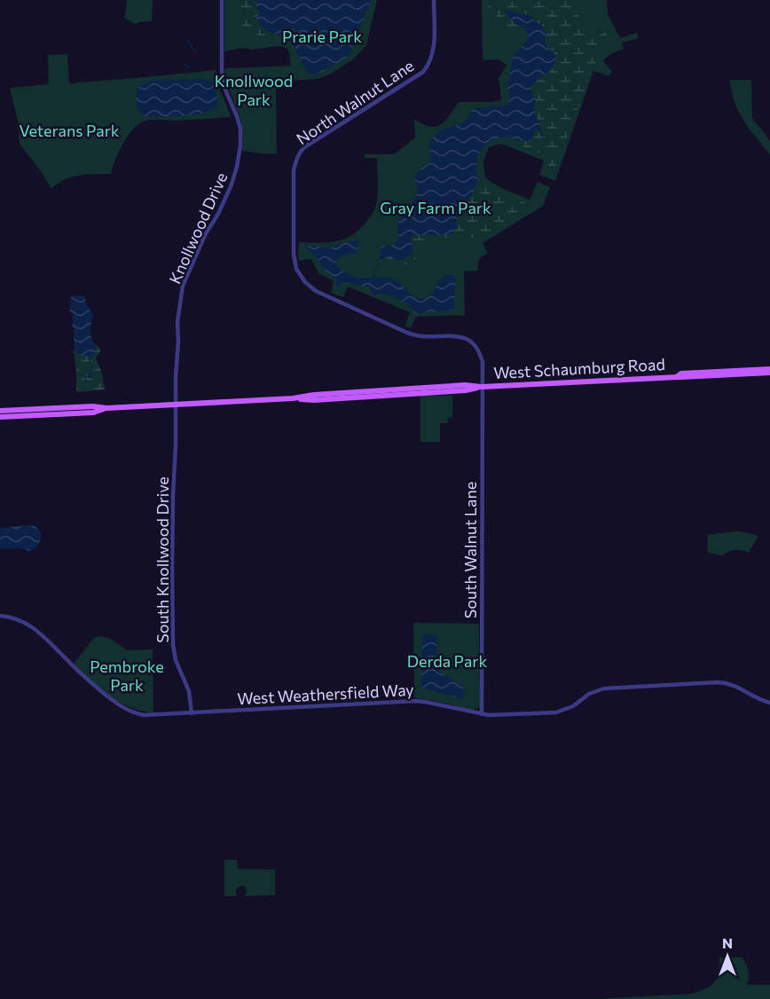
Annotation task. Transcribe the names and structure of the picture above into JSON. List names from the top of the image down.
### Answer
{
  "streets": {
    "main road": ["West Schaumburg Road"],
    "street": [
      "North Walnut Lane",
      "Knollwood Drive",
      "South Walnut Lane",
      "South Knollwood Drive",
      "West Weathersfield Way"
    ]
  },
  "crossings": [
    ["North Walnut Lane", "West Schaumburg Road"],
    ["North Walnut Lane", "South Walnut Lane"],
    ["Knollwood Drive", "West Schaumburg Road"],
    ["Knollwood Drive", "South Knollwood Drive"],
    ["West Schaumburg Road", "South Walnut Lane"],
    ["West Schaumburg Road", "South Knollwood Drive"],
    ["South Walnut Lane", "West Weathersfield Way"],
    ["South Knollwood Drive", "West Weathersfield Way"]
  ],
  "parks": [
    "Prarie Park",
    "Knollwood Park",
    "Veterans Park",
    "Gray Farm Park",
    "Derda Park",
    "Pembroke Park"
  ],
  "north": "top"
}
